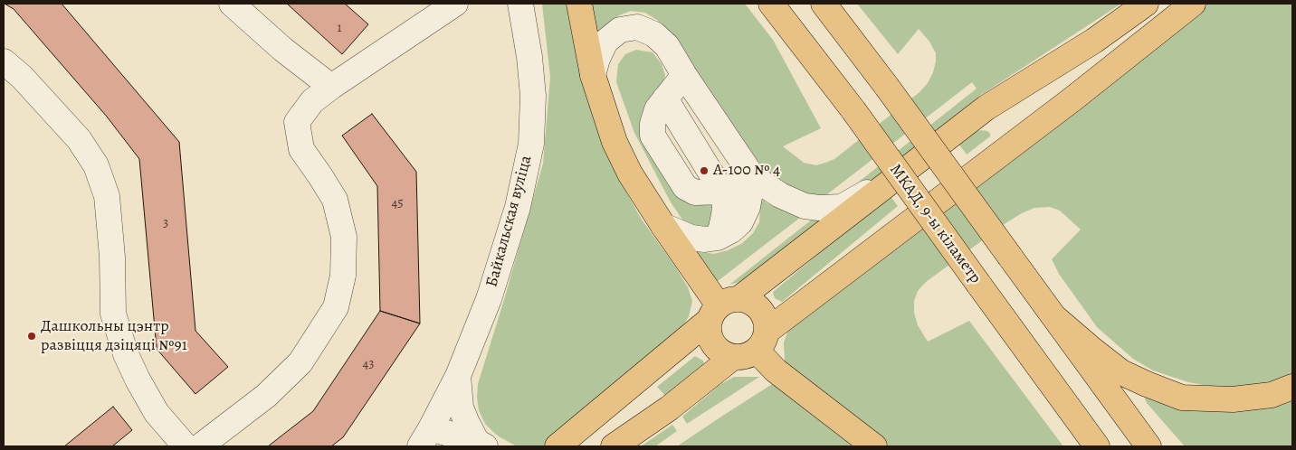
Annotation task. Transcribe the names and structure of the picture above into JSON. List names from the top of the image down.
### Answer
{
  "streets": {
    "main road": ["МКАД, 9-ы кіламетр"],
    "street": ["Байкальская вуліца"]
  },
  "places": ["А-100 № 4", "Дашкольны цэнтр развіцця дзіцяці №91"],
  "house_numbers": [
    "1",
    "45",
    "3",
    "43"
  ]
}
